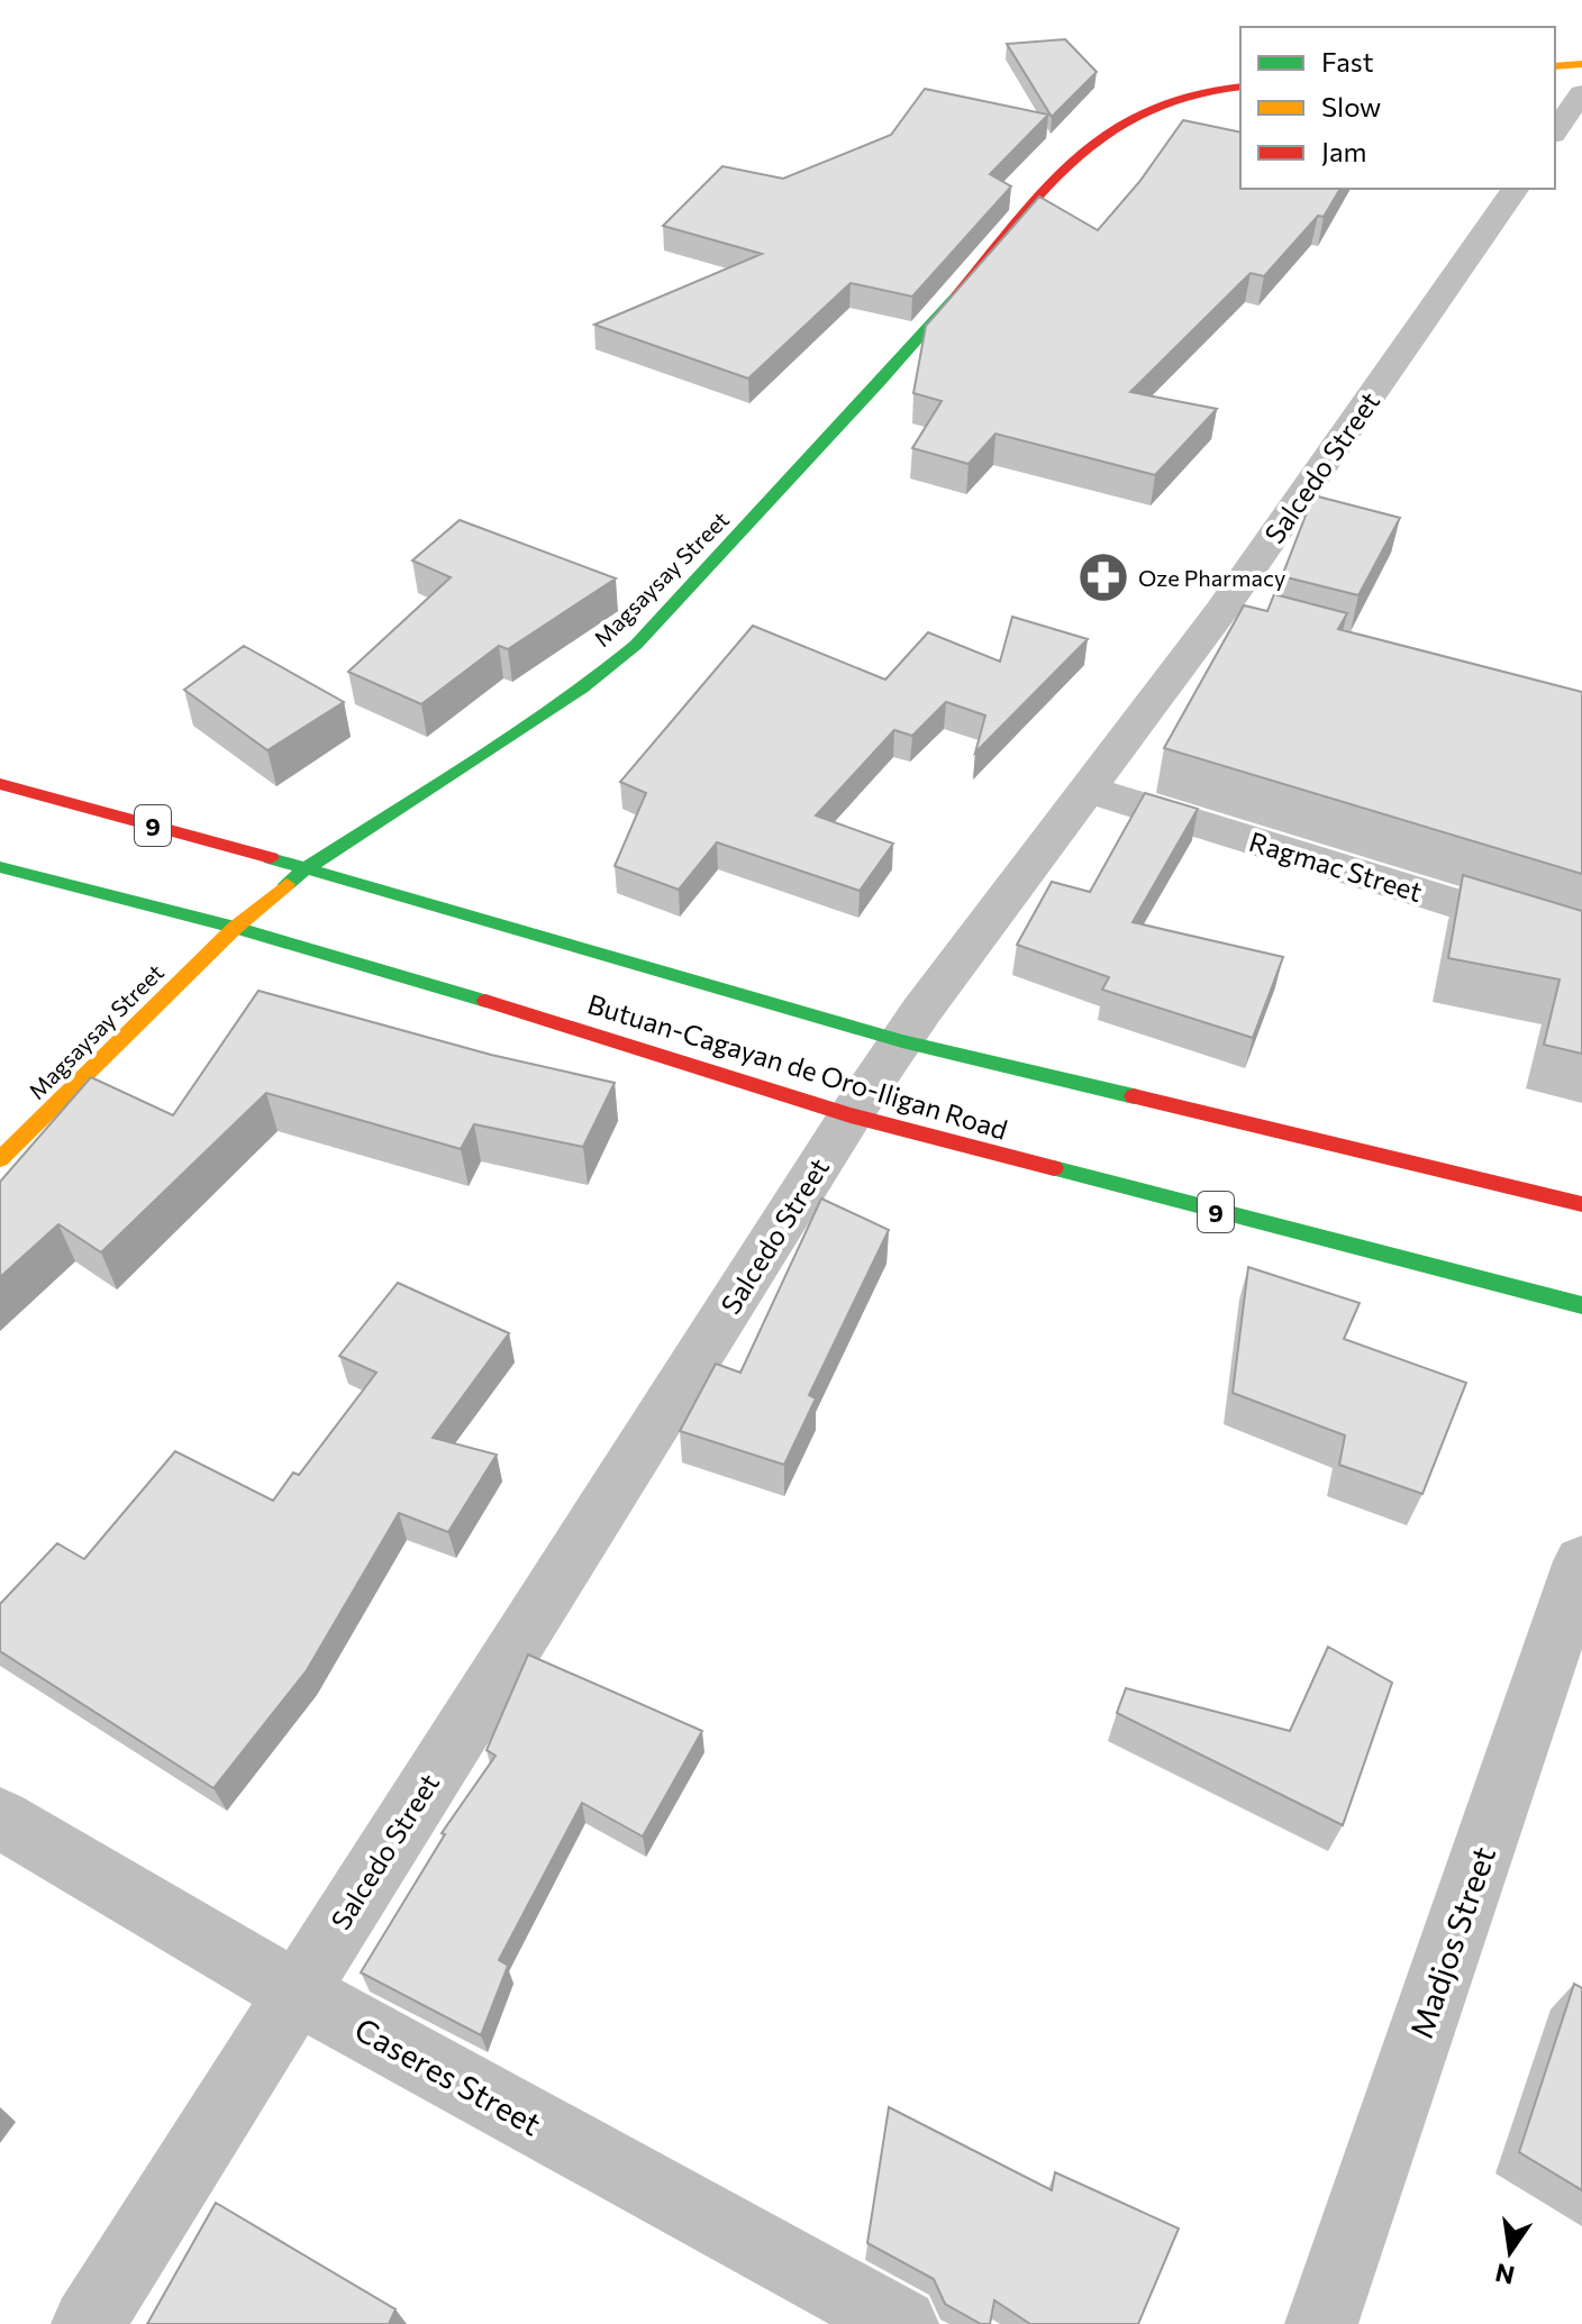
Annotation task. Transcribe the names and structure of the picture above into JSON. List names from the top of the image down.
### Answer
{
  "streets": {
    "main road": ["Magsaysay Street", "9", "Butuan-Cagayan de Oro-Iligan Road"],
    "street": [
      "Salcedo Street",
      "Ragmac Street",
      "Madjos Street",
      "Caseres Street"
    ]
  },
  "crossings": [
    ["Salcedo Street", "Ragmac Street"],
    ["Salcedo Street", "Butuan-Cagayan de Oro-Iligan Road"],
    ["Salcedo Street", "Caseres Street"],
    ["Magsaysay Street", "Butuan-Cagayan de Oro-Iligan Road"]
  ],
  "places": {
    "pharmacy": ["Oze Pharmacy"]
  },
  "legend": ["Fast", "Slow", "Jam"],
  "north": "bottom"
}
